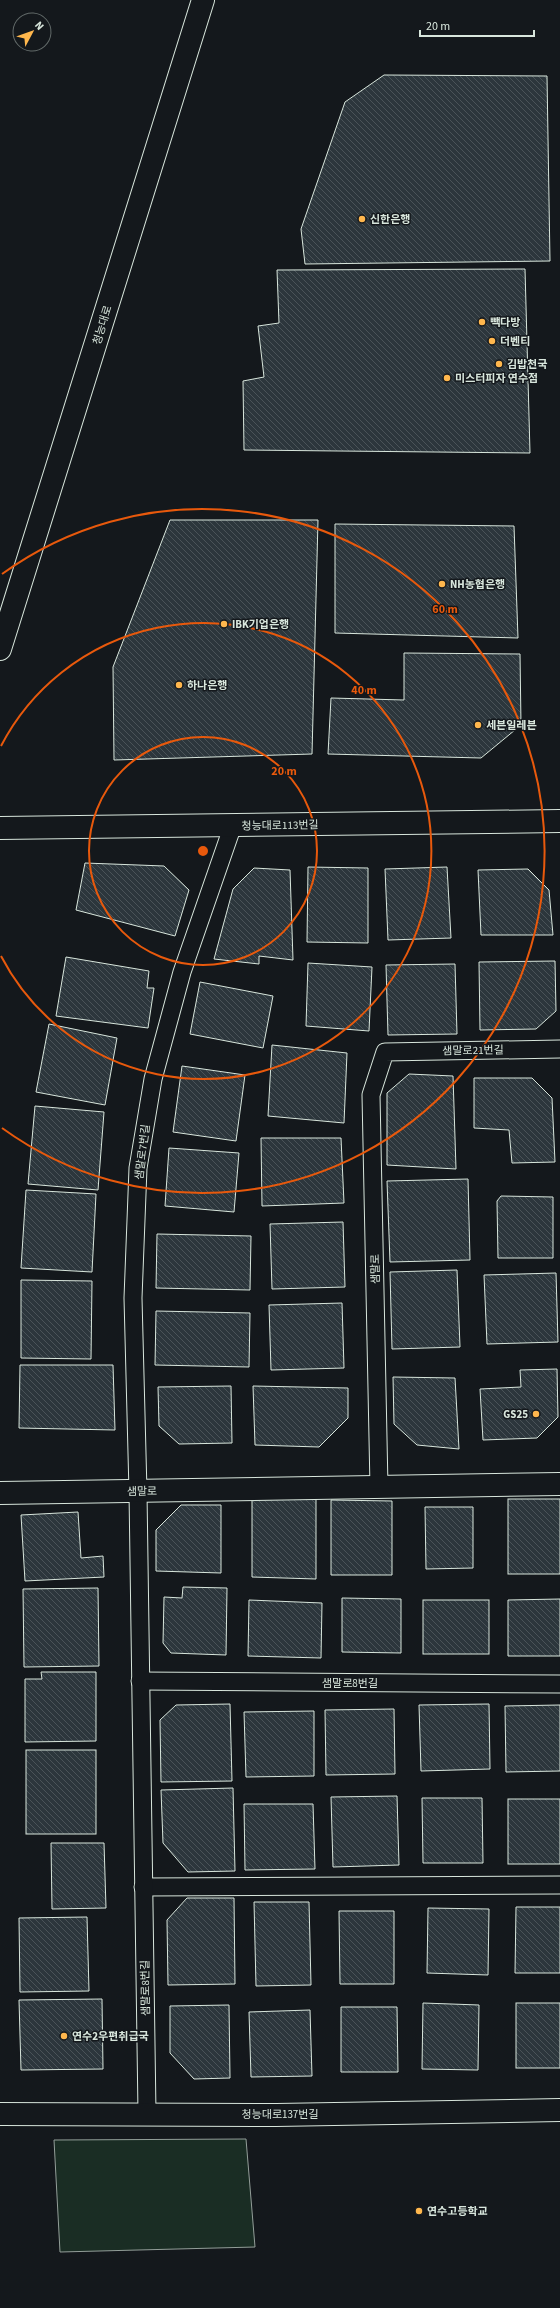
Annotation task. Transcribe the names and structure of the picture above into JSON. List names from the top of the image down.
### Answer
{
  "streets": {
    "street": [
      "청능대로",
      "청능대로113번길",
      "샘말로",
      "청능대로137번길"
    ],
    "lane": ["샘말로21번길", "샘말로7번길", "샘말로8번길"]
  },
  "crossings": [
    ["청능대로113번길", "샘말로7번길"],
    ["샘말로21번길", "샘말로"],
    ["샘말로7번길", "샘말로"],
    ["샘말로7번길", "샘말로8번길"],
    ["샘말로", "샘말로8번길"],
    ["샘말로8번길", "청능대로137번길"]
  ],
  "places": [
    "신한은행",
    "빽다방",
    "더벤티",
    "김밥천국",
    "미스터피자 연수점",
    "NH농협은행",
    "IBK기업은행",
    "하나은행",
    "세븐일레븐",
    "GS25",
    "연수2우편취급국",
    "연수고등학교"
  ],
  "scale_bar": "20 m",
  "north": "top right",
  "rings": ["60 m", "40 m", "20 m"]
}
